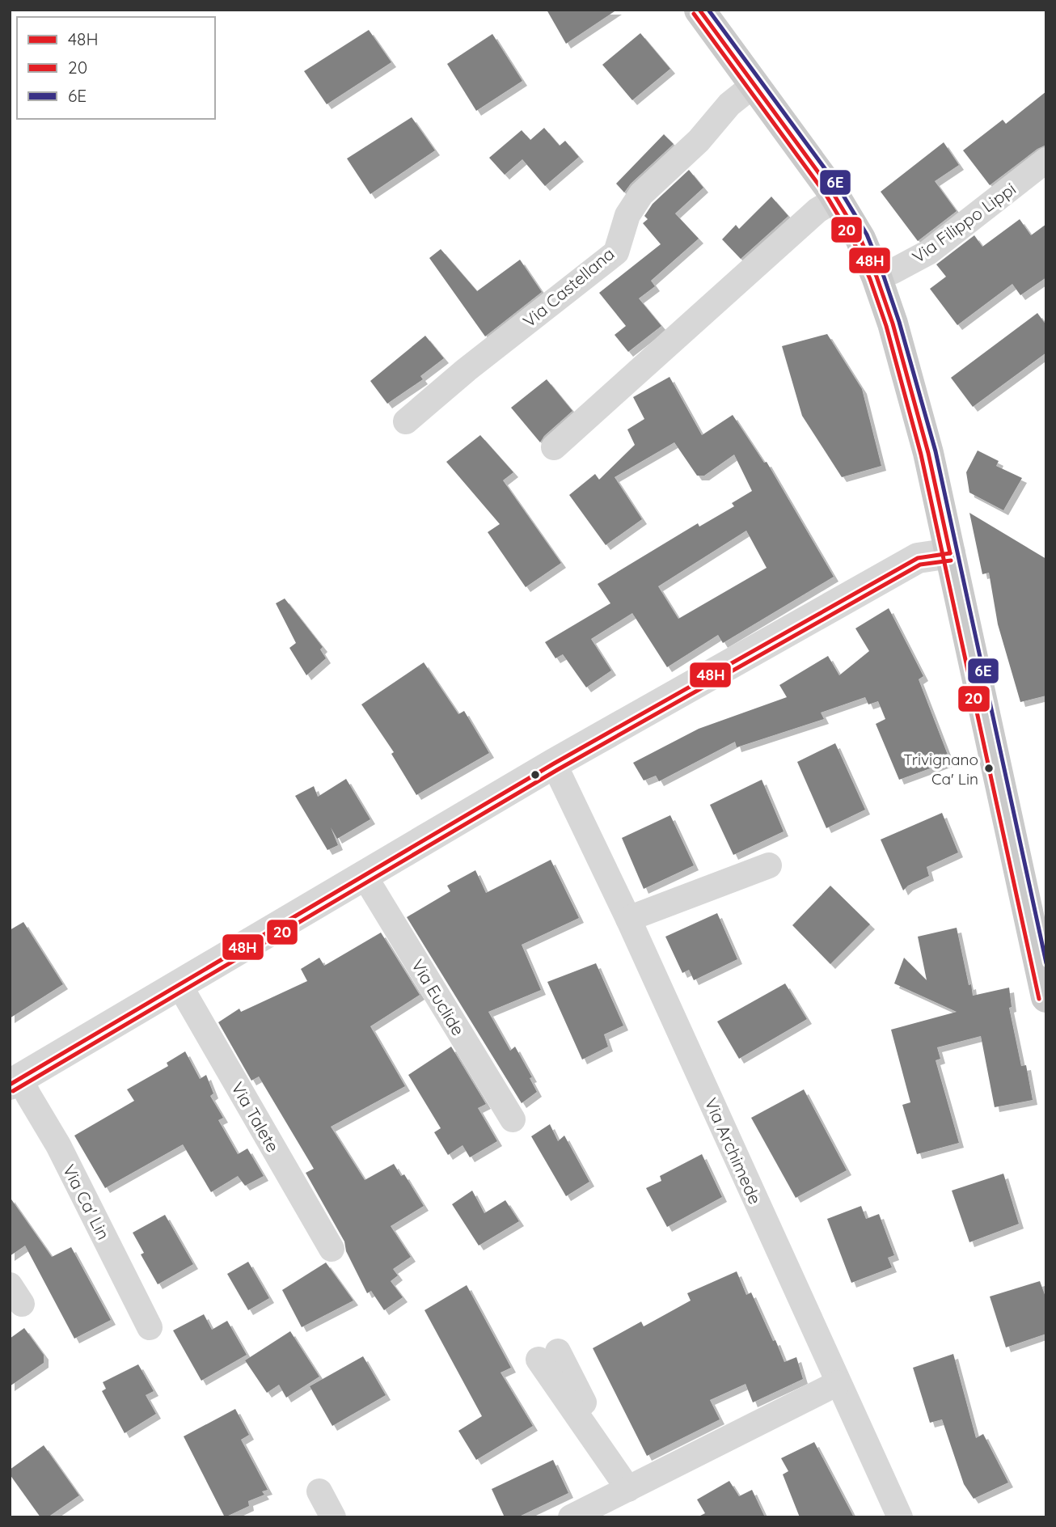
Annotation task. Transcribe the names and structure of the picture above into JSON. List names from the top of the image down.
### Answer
{
  "streets": {
    "street": [
      "Via Filippo Lippi",
      "Via Castellana",
      "Via Euclide",
      "Via Talete",
      "Via Archimede",
      "Via Ca' Lin"
    ]
  },
  "crossings": [
    ["Via Euclide", "Via Ca' Lin"],
    ["Via Talete", "Via Ca' Lin"],
    ["Via Archimede", "Via Ca' Lin"]
  ],
  "places": ["Trivignano Ca' Lin"],
  "lines": ["transit line 48H", "transit line 6E", "transit line 20"],
  "legend": ["48H", "20", "6E"]
}
